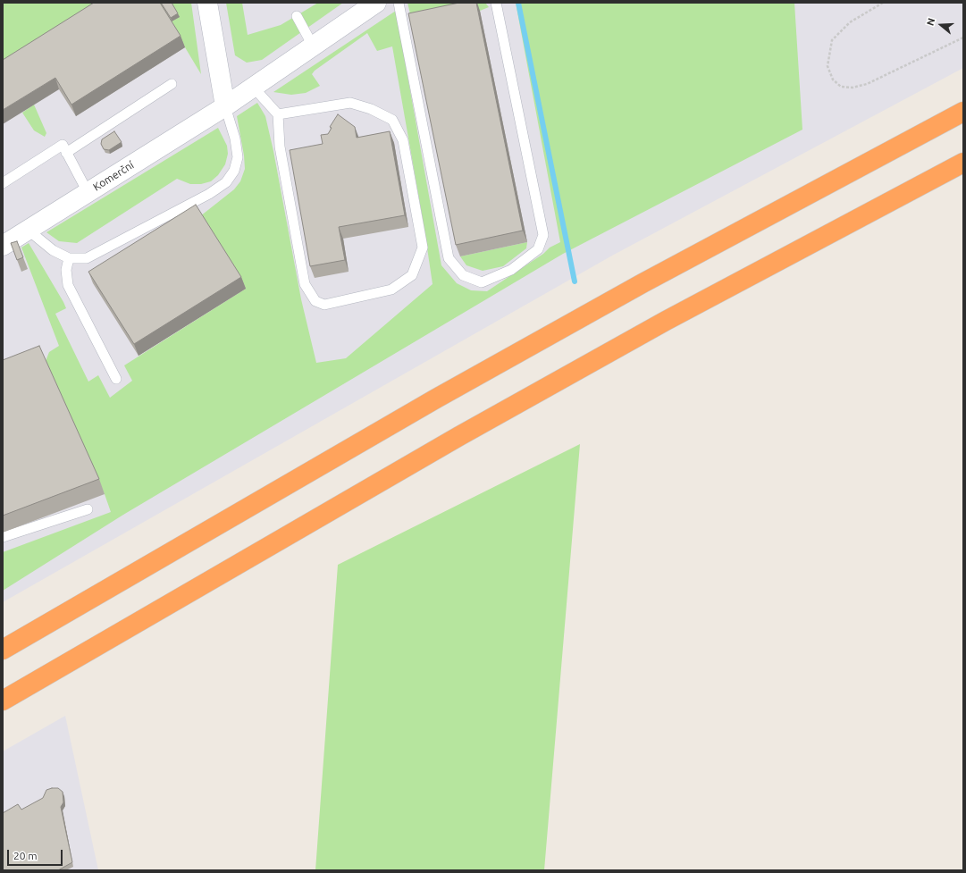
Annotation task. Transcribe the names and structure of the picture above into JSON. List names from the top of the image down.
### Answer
{
  "streets": {
    "street": ["Komerční"]
  },
  "scale_bar": "20 m",
  "north": "left"
}
